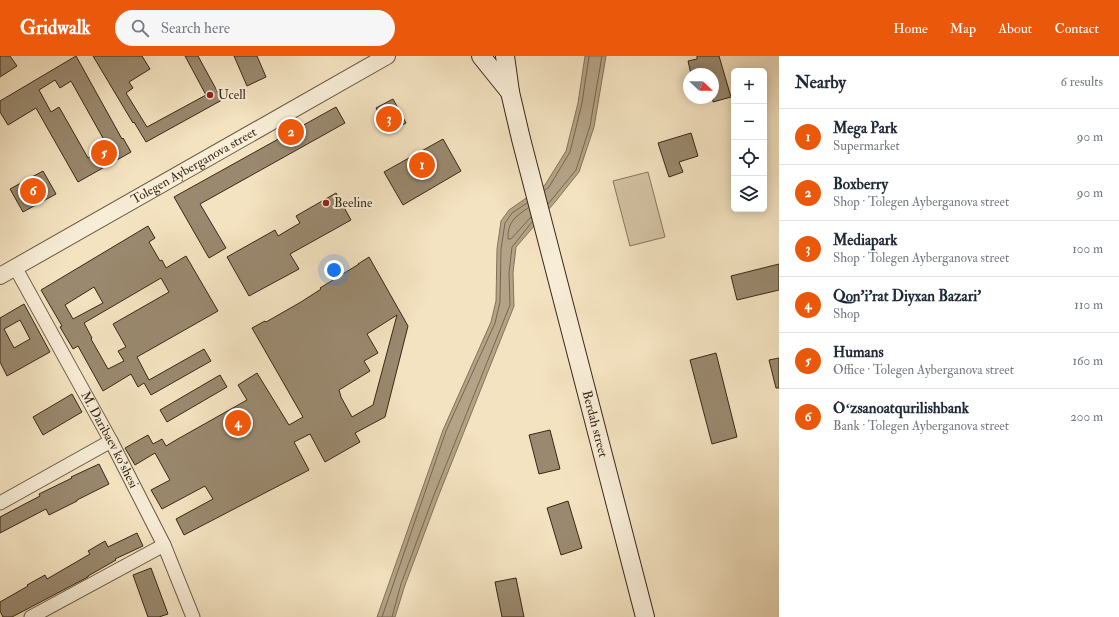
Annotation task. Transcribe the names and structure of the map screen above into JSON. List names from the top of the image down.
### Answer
{
  "streets": {
    "main road": ["Berdah street"],
    "street": ["Tolegen Ayberganova street", "M. Daribaev ko'shesi"]
  },
  "crossings": [
    ["Tolegen Ayberganova street", "M. Daribaev ko'shesi"]
  ],
  "places": ["Ucell", "Beeline"],
  "north": "right",
  "page": {
    "header": "Gridwalk",
    "search": "Search here",
    "nav": [
      "Home",
      "Map",
      "About",
      "Contact"
    ],
    "heading": ["Nearby", "6 results"],
    "map_buttons": ["+", "−"],
    "pins": [
      "3",
      "2",
      "5",
      "1",
      "6",
      "4"
    ],
    "list": [
      {
        "mark": "1",
        "name": "Mega Park",
        "note": "Supermarket",
        "value": "90 m"
      },
      {
        "mark": "2",
        "name": "Boxberry",
        "note": "Shop · Tolegen Ayberganova street",
        "value": "90 m"
      },
      {
        "mark": "3",
        "name": "Mediapark",
        "note": "Shop · Tolegen Ayberganova street",
        "value": "100 m"
      },
      {
        "mark": "4",
        "name": "Qon'i'rat Diyxan Bazari'",
        "note": "Shop",
        "value": "110 m"
      },
      {
        "mark": "5",
        "name": "Humans",
        "note": "Office · Tolegen Ayberganova street",
        "value": "160 m"
      },
      {
        "mark": "6",
        "name": "Oʻzsanoatqurilishbank",
        "note": "Bank · Tolegen Ayberganova street",
        "value": "200 m"
      }
    ]
  }
}
